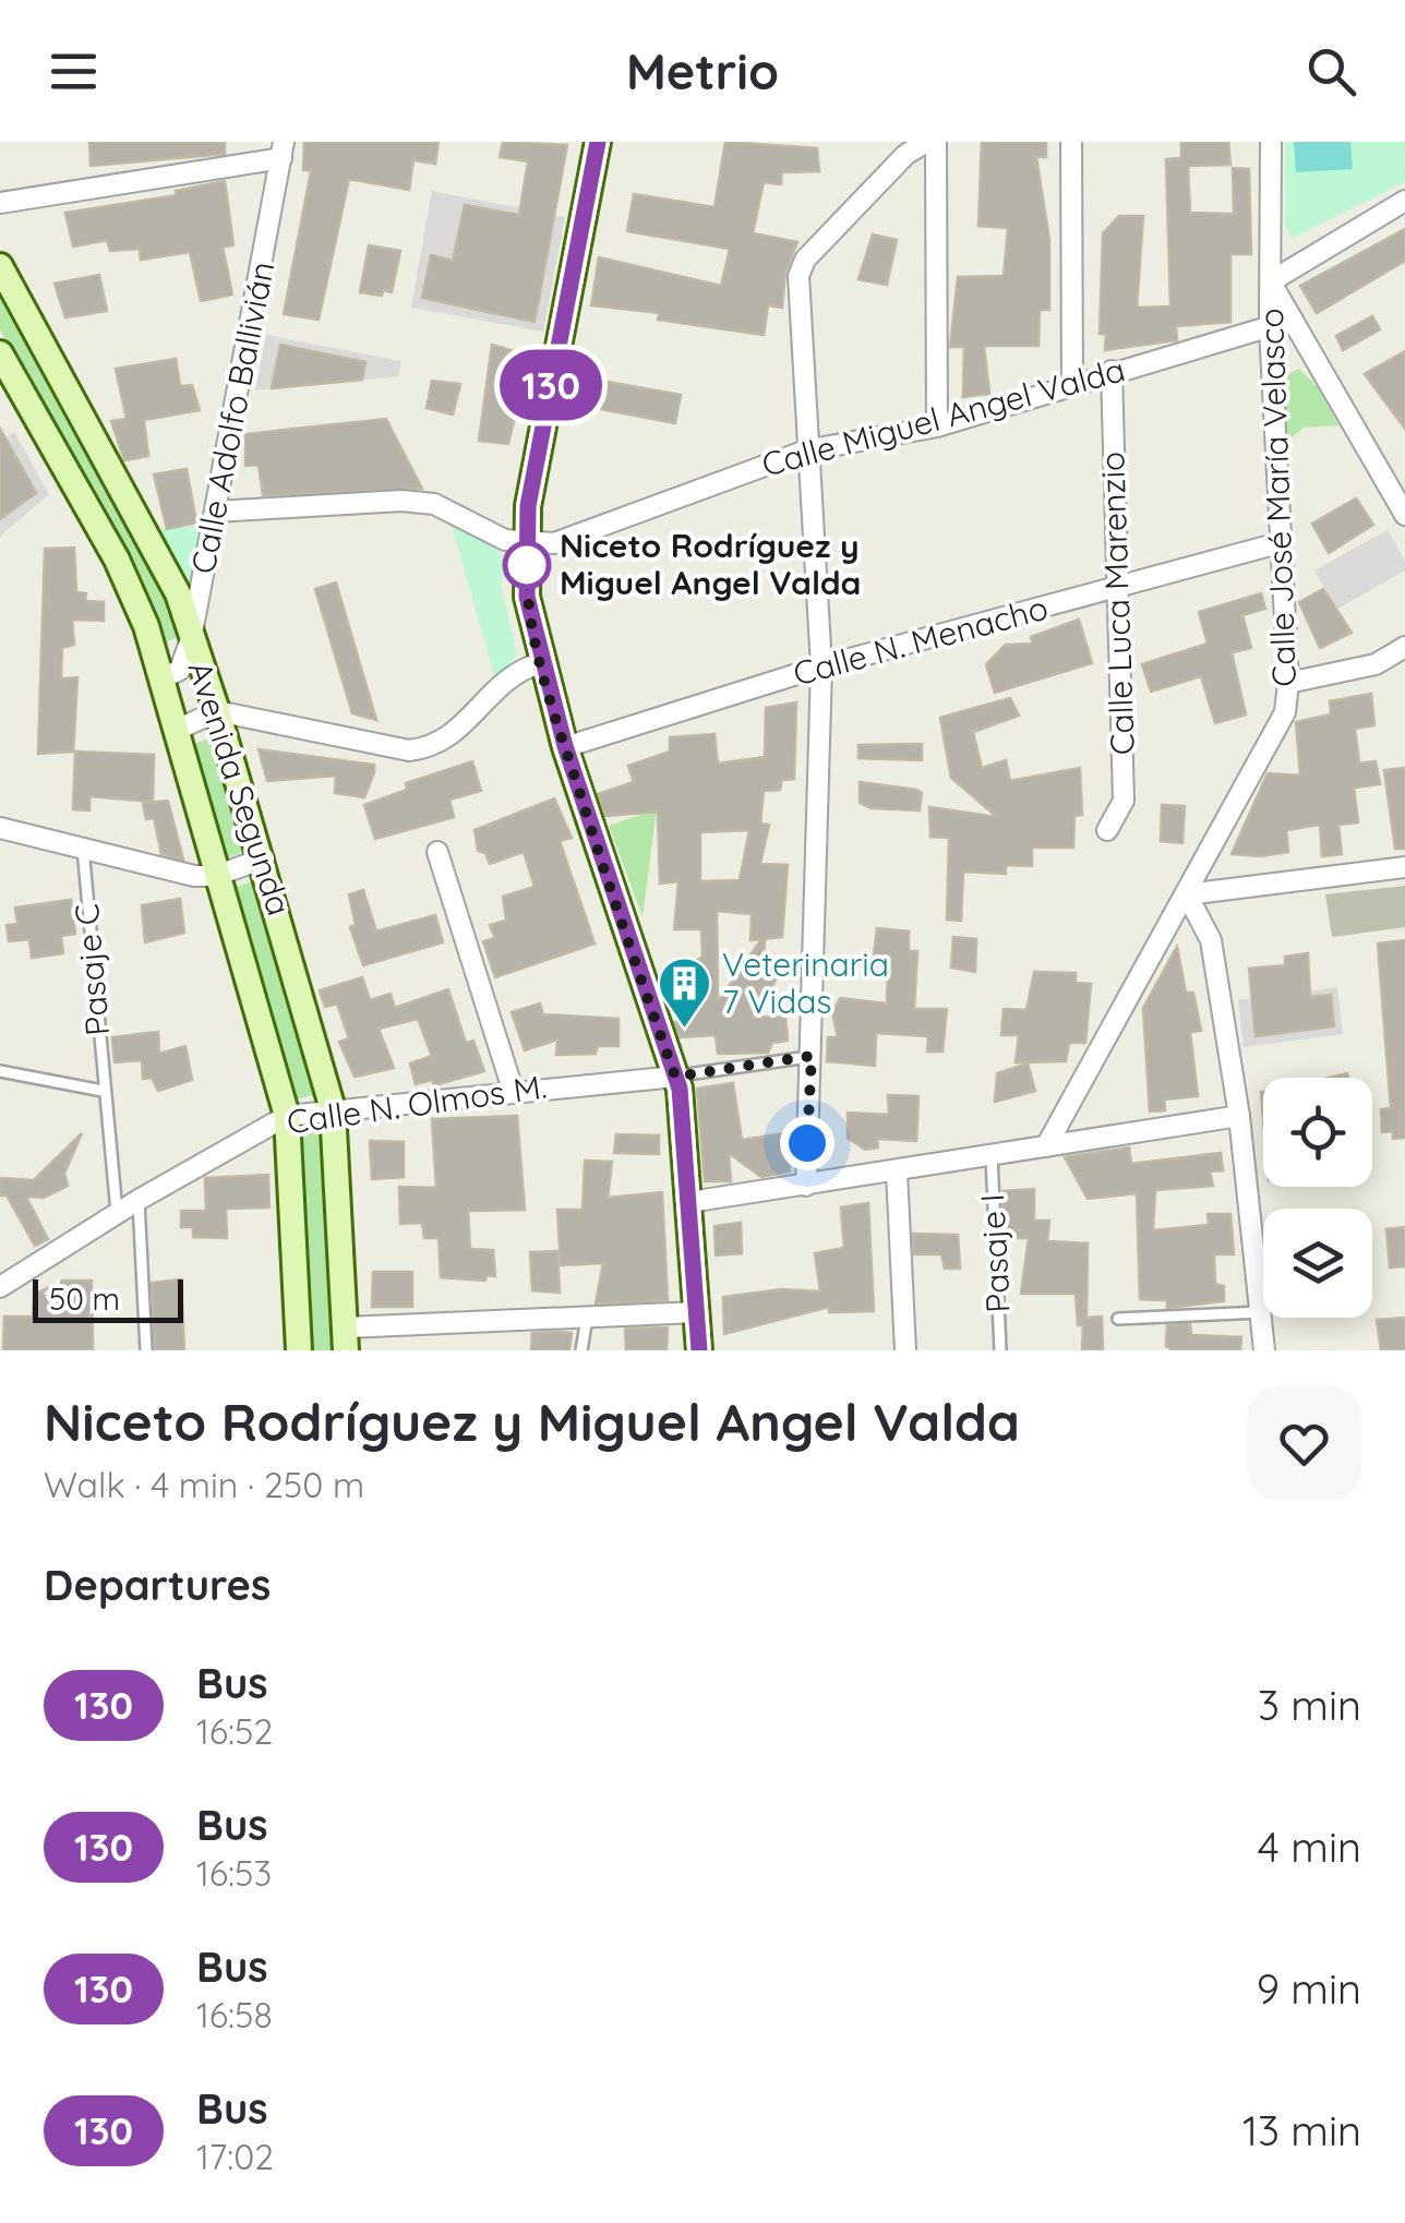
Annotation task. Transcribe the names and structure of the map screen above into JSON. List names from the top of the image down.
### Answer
{
  "streets": {
    "main road": ["Avenida Segunda"],
    "street": [
      "Calle Adolfo Ballivián",
      "Calle Miguel Angel Valda",
      "Calle José María Velasco",
      "Calle Luca Marenzio",
      "Calle N. Menacho",
      "Calle N. Olmos M."
    ],
    "lane": ["Pasaje C", "Pasaje I"]
  },
  "crossings": [
    ["Calle Adolfo Ballivián", "Avenida Segunda"],
    ["Calle Miguel Angel Valda", "Calle José María Velasco"],
    ["Calle Miguel Angel Valda", "Calle Luca Marenzio"],
    ["Calle José María Velasco", "Calle N. Menacho"],
    ["Calle Luca Marenzio", "Calle N. Menacho"],
    ["Avenida Segunda", "Calle N. Olmos M."],
    ["Pasaje C", "Calle N. Olmos M."]
  ],
  "places": {
    "other": ["Niceto Rodríguez y Miguel Angel Valda"],
    "building": ["Veterinaria 7 Vidas"]
  },
  "lines": ["bus line 130"],
  "scale_bar": "50 m",
  "page": {
    "header": "Metrio",
    "on_map": "130",
    "scale": "50 m",
    "heading": [
      ["Niceto Rodríguez y Miguel Angel Valda", "Walk · 4 min · 250 m"],
      "Departures"
    ],
    "list": [
      {
        "mark": "130",
        "name": "Bus",
        "note": "16:52",
        "value": "3 min"
      },
      {
        "mark": "130",
        "name": "Bus",
        "note": "16:53",
        "value": "4 min"
      },
      {
        "mark": "130",
        "name": "Bus",
        "note": "16:58",
        "value": "9 min"
      },
      {
        "mark": "130",
        "name": "Bus",
        "note": "17:02",
        "value": "13 min"
      }
    ]
  }
}
